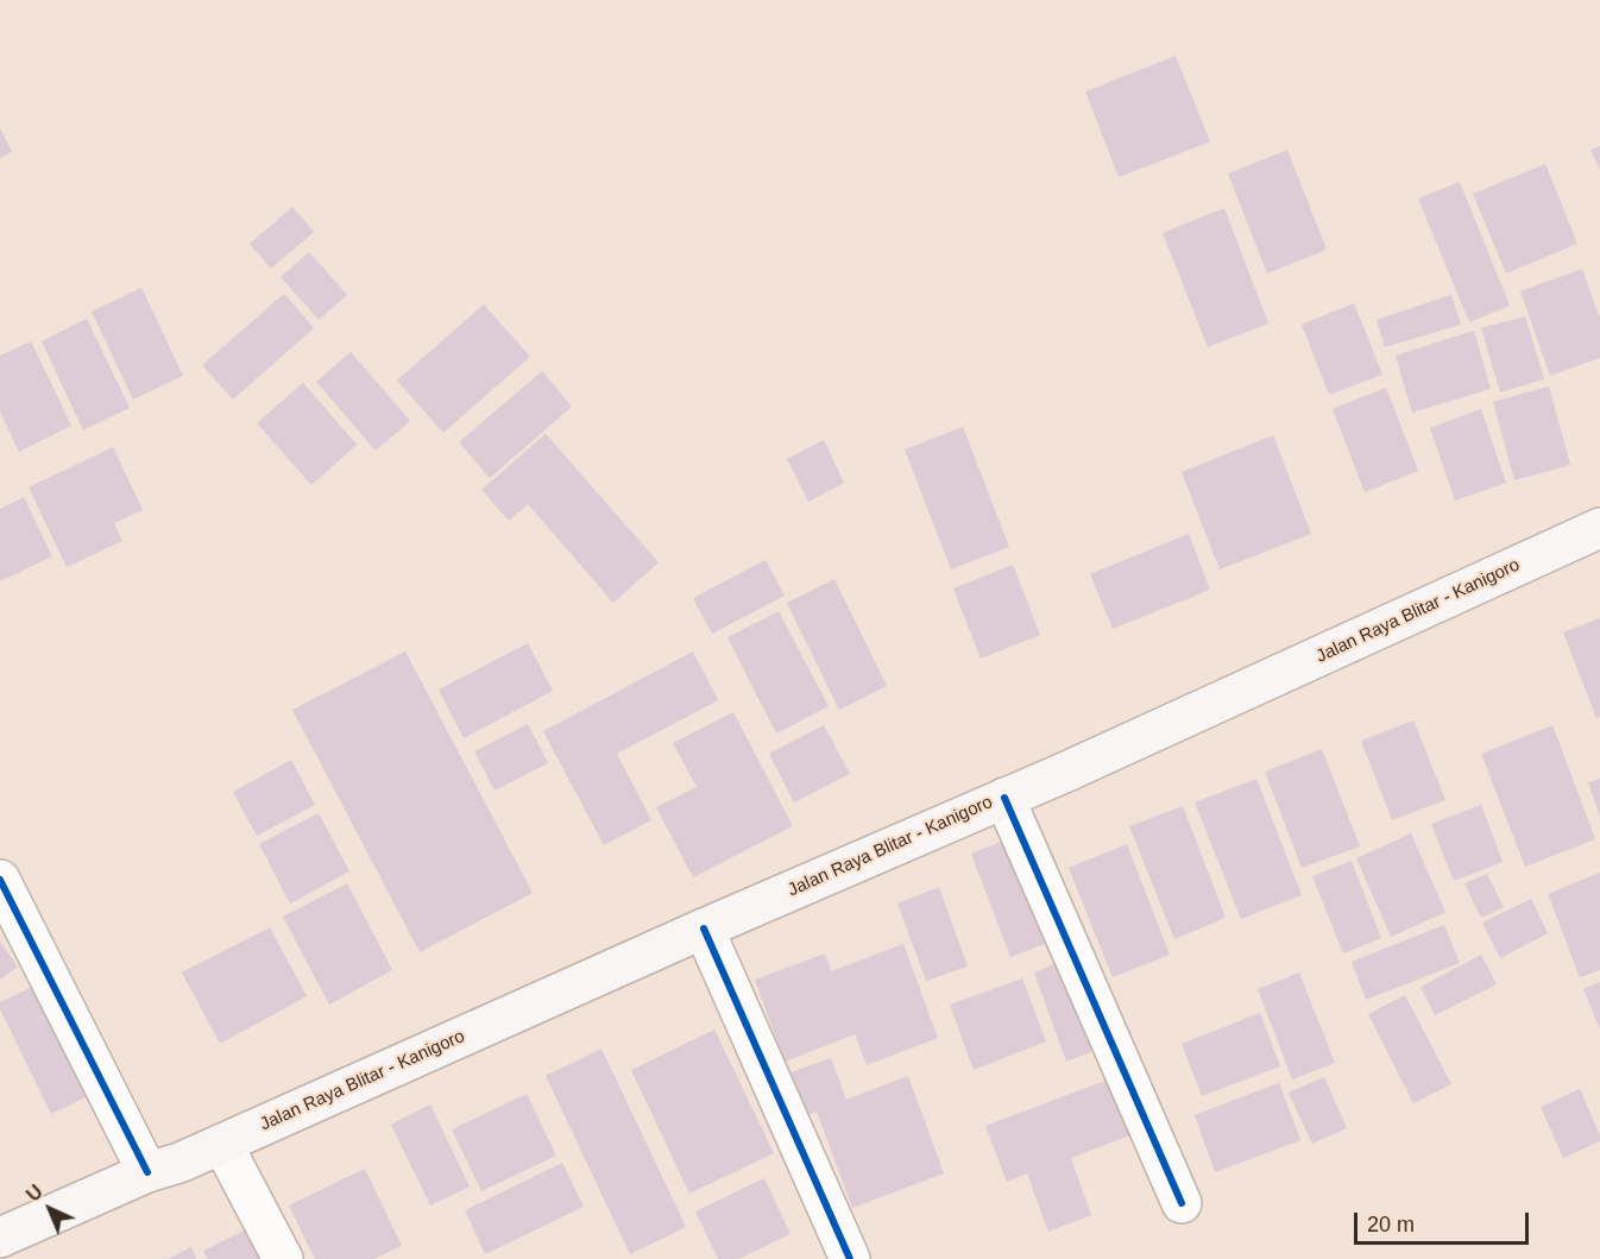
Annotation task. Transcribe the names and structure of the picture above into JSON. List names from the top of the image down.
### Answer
{
  "streets": {
    "main road": ["Jalan Raya Blitar - Kanigoro"]
  },
  "scale_bar": "20 m",
  "north": "top left"
}
